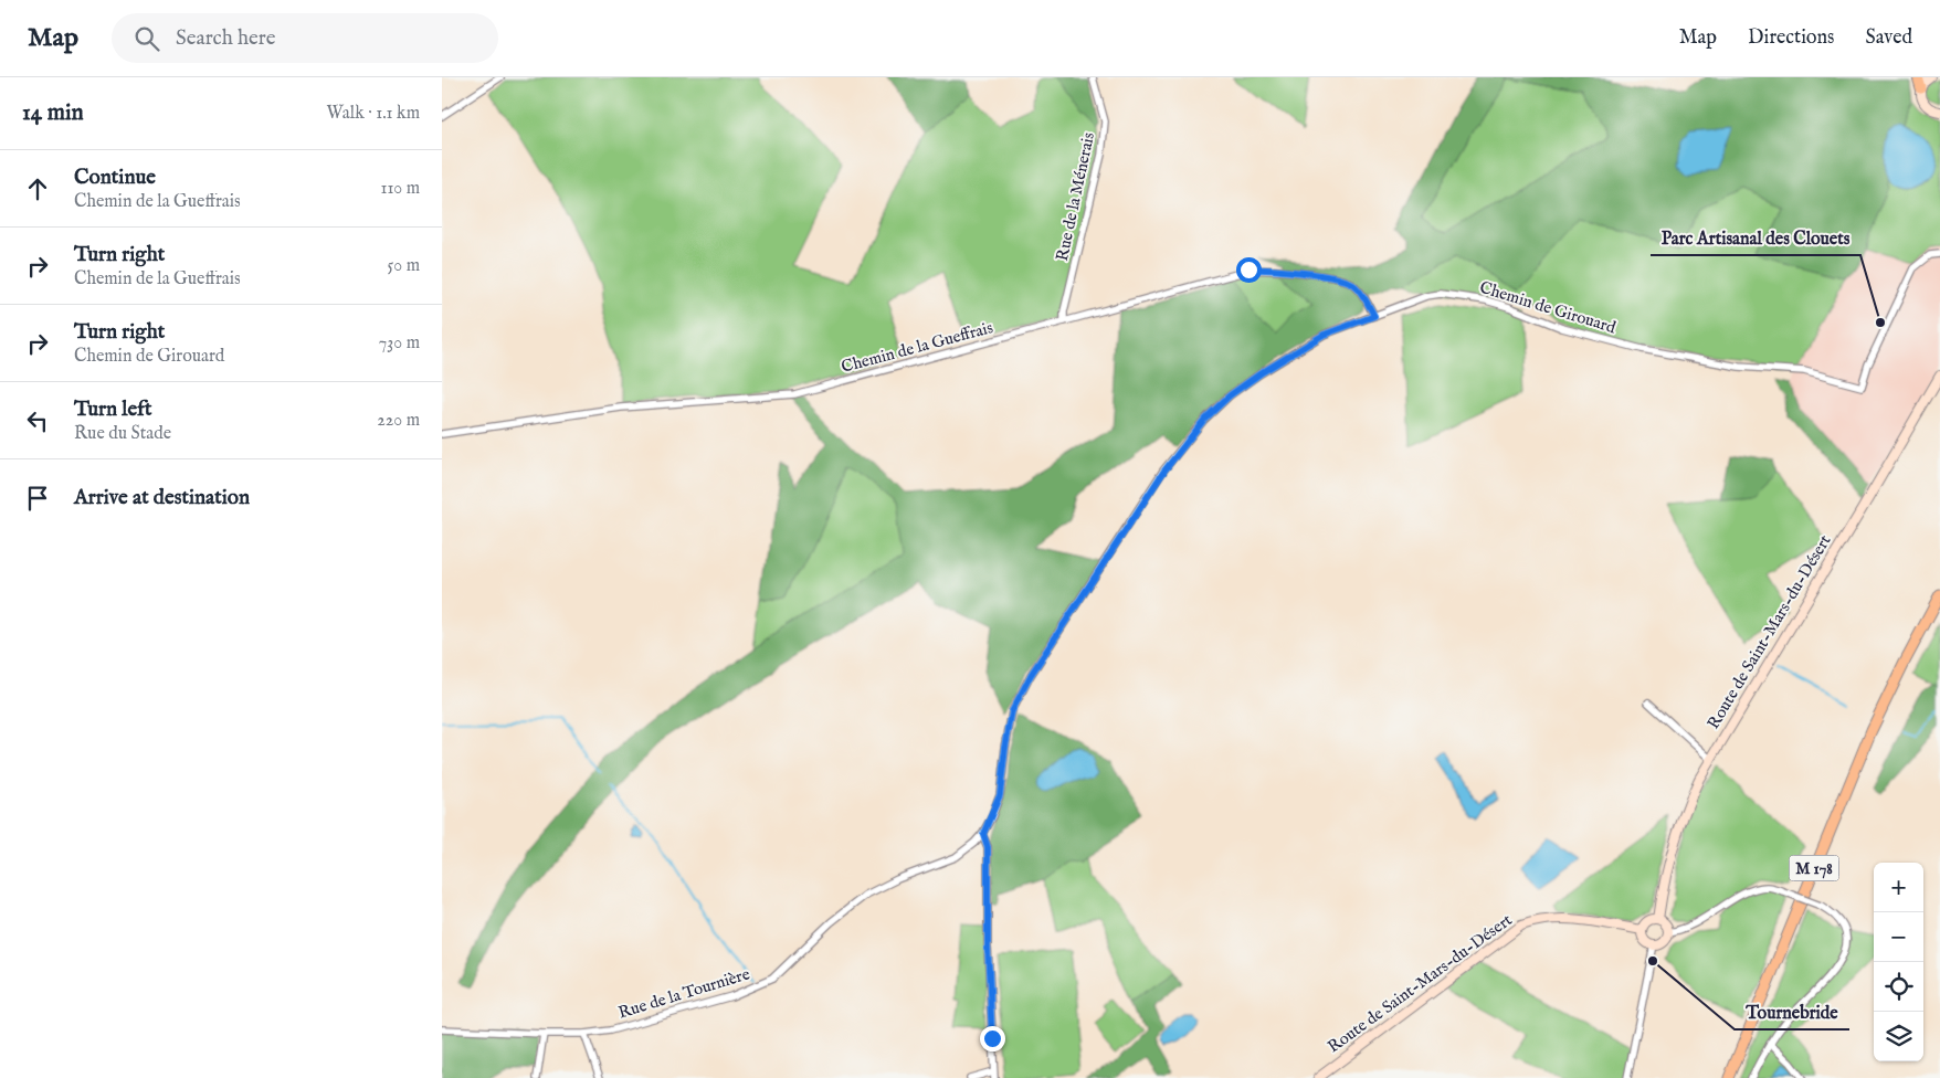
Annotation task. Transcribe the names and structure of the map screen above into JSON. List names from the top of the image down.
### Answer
{
  "streets": {
    "main road": ["Route de Saint-Mars-du-Désert", "M 178"],
    "street": [
      "Rue de la Ménerais",
      "Chemin de Girouard",
      "Chemin de la Gueffrais",
      "Rue de la Tournière"
    ]
  },
  "crossings": [
    ["Rue de la Ménerais", "Chemin de la Gueffrais"],
    ["Chemin de Girouard", "Chemin de la Gueffrais"],
    ["Chemin de Girouard", "Rue de la Tournière"]
  ],
  "places": ["Parc Artisanal des Clouets", "Tournebride"],
  "page": {
    "header": "Map",
    "search": "Search here",
    "nav": ["Map", "Directions", "Saved"],
    "heading": ["14 min", "Walk · 1.1 km"],
    "list": [
      ["Continue", "Chemin de la Gueffrais", "110 m"],
      ["Turn right", "Chemin de la Gueffrais", "50 m"],
      ["Turn right", "Chemin de Girouard", "730 m"],
      ["Turn left", "Rue du Stade", "220 m"],
      "Arrive at destination"
    ],
    "map_buttons": ["+", "−"]
  }
}
